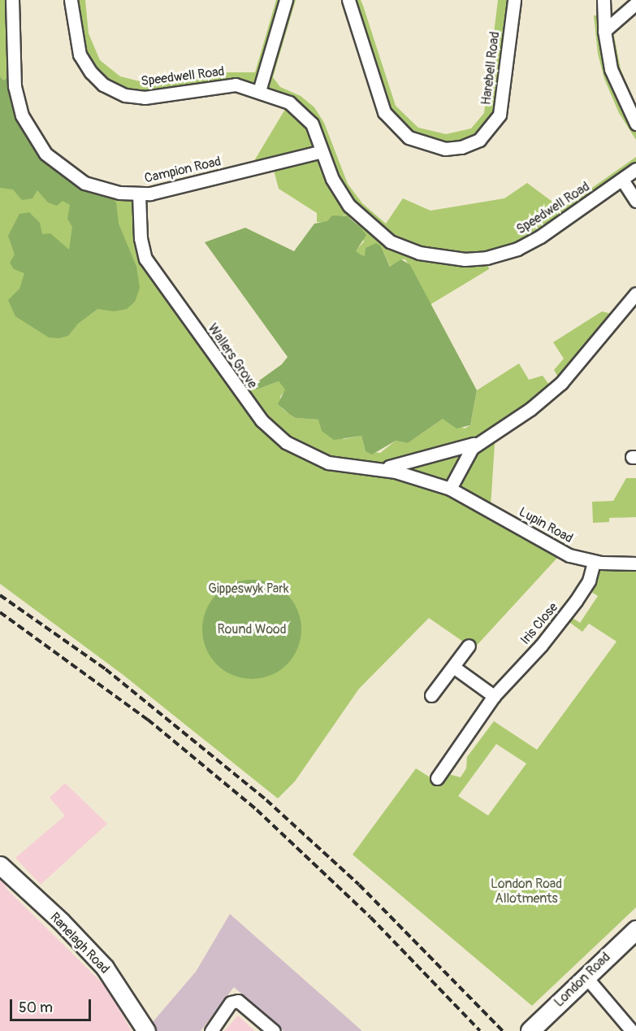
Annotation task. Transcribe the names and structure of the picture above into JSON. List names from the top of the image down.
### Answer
{
  "streets": {
    "main road": ["Ranelagh Road", "London Road"],
    "street": [
      "Harebell Road",
      "Speedwell Road",
      "Campion Road",
      "Wallers Grove",
      "Lupin Road",
      "Iris Close"
    ]
  },
  "crossings": [
    ["Speedwell Road", "Campion Road"],
    ["Campion Road", "Wallers Grove"],
    ["Wallers Grove", "Lupin Road"],
    ["Lupin Road", "Iris Close"]
  ],
  "parks": ["Gippeswyk Park", "Round Wood", "London Road Allotments"],
  "scale_bar": "50 m"
}
